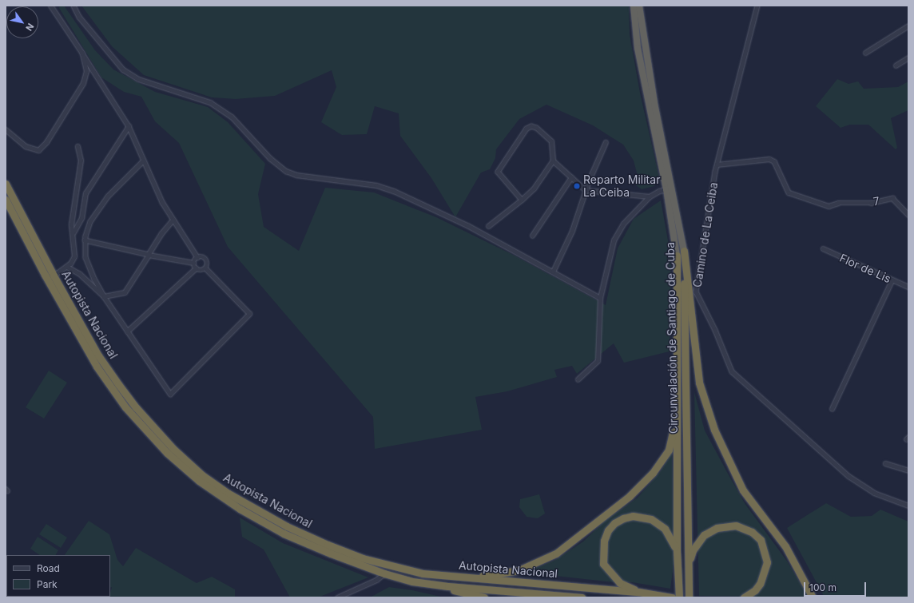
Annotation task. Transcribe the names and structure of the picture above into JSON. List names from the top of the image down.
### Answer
{
  "streets": {
    "highway": ["Autopista Nacional", "Circunvalación de Santiago de Cuba"],
    "street": ["7", "Camino de La Ceiba", "Flor de Lis"]
  },
  "crossings": [
    ["7", "Camino de La Ceiba"]
  ],
  "places": ["Reparto Militar La Ceiba"],
  "legend": ["Road", "Park"],
  "scale_bar": "100 m",
  "north": "bottom right"
}
